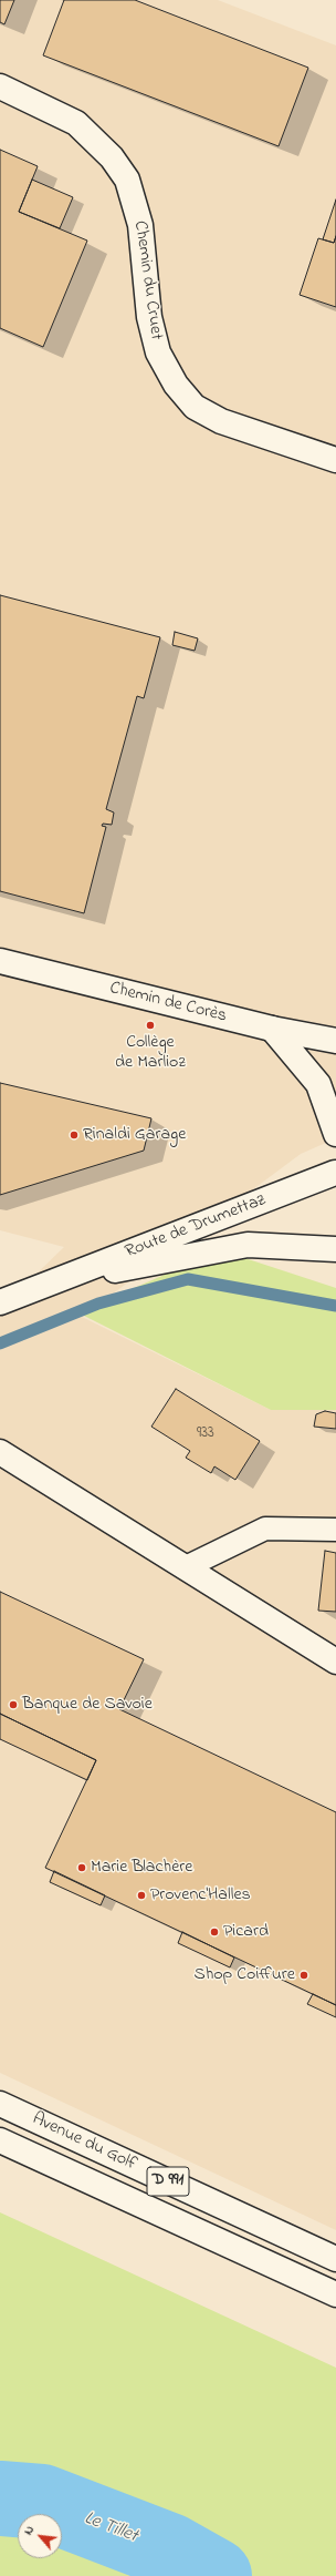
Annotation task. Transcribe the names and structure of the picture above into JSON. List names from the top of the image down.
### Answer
{
  "streets": {
    "main road": [
      "Chemin du Cruet",
      "Chemin de Corès",
      "Route de Drumettaz",
      "Avenue du Golf",
      "D 991"
    ]
  },
  "water": ["Le Tillet"],
  "places": [
    "Collège de Marlioz",
    "Rinaldi Garage",
    "Banque de Savoie",
    "Marie Blachère",
    "Provenc'Halles",
    "Picard",
    "Shop Coiffure"
  ],
  "house_numbers": ["933"],
  "north": "top left"
}
